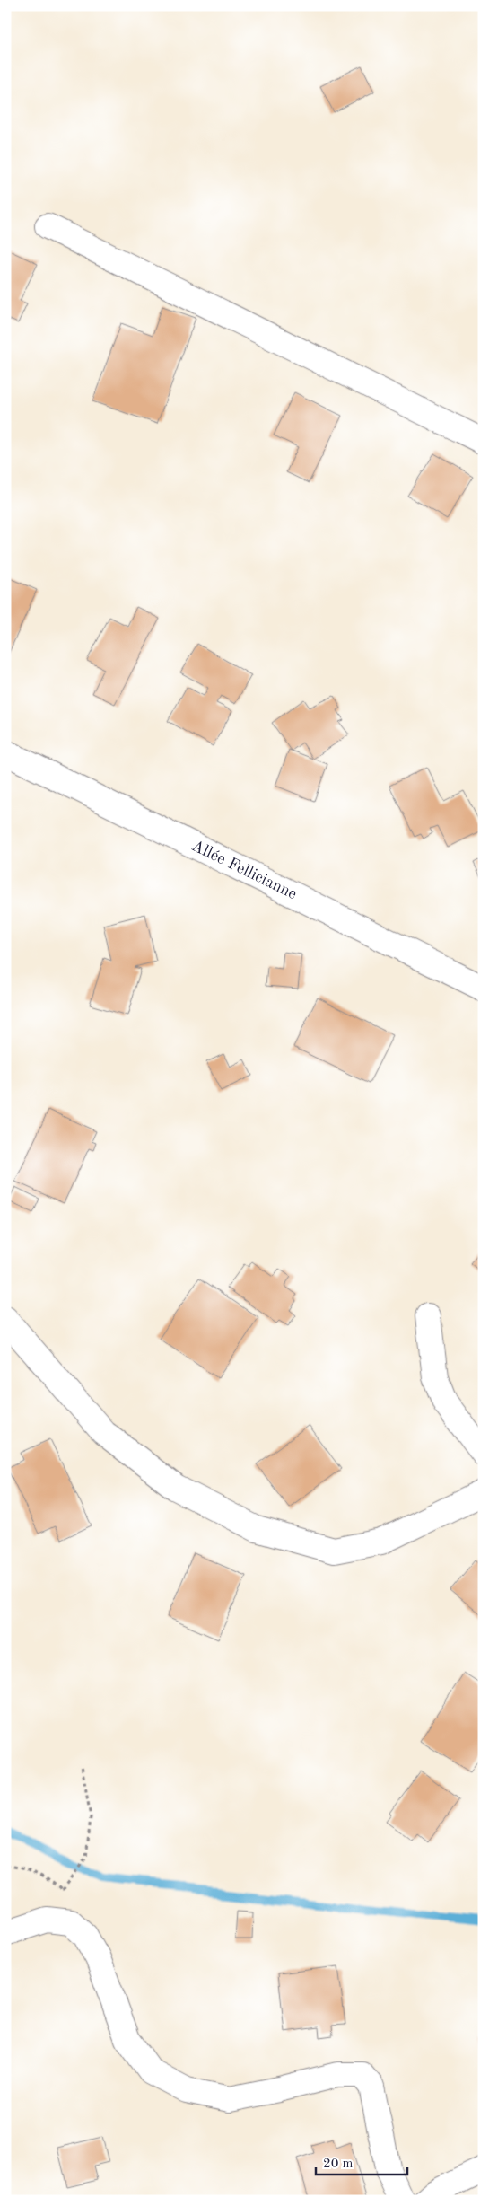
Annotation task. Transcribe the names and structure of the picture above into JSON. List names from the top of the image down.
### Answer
{
  "streets": {
    "street": ["Allée Fellicianne"]
  },
  "scale_bar": "20 m"
}
